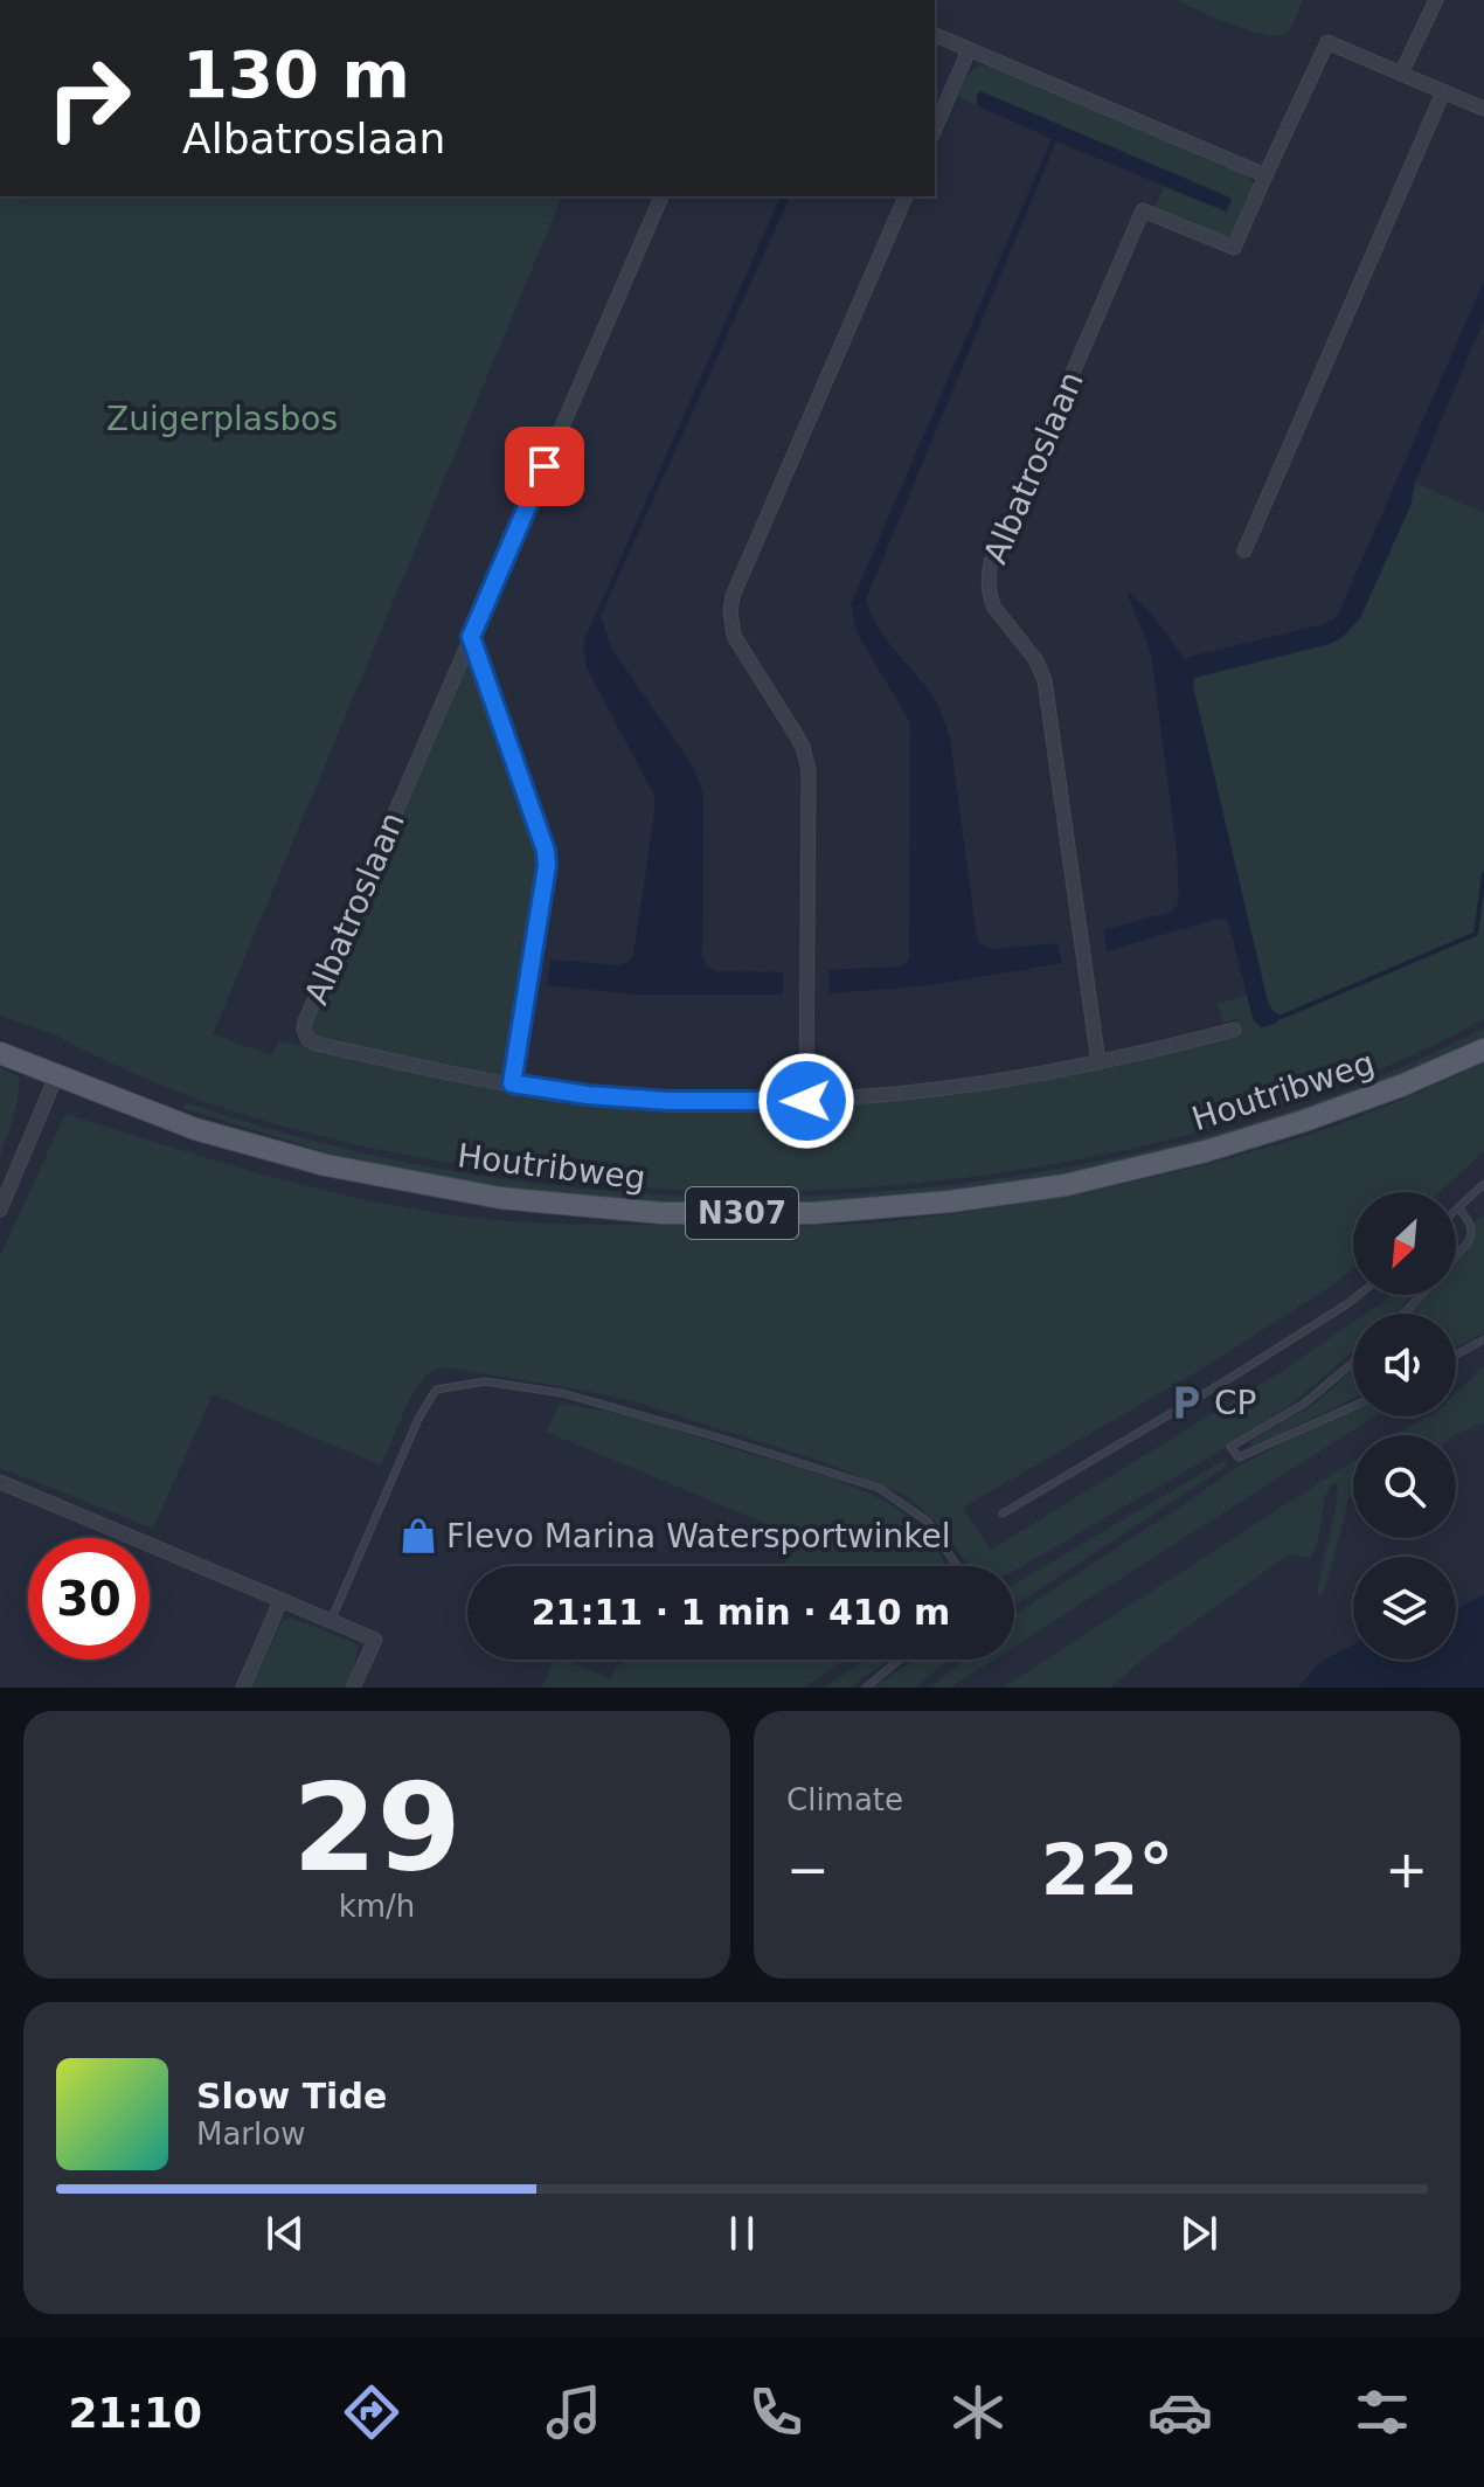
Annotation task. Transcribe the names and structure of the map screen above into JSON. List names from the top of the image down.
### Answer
{
  "streets": {
    "main road": ["Houtribweg", "N307"],
    "street": ["Albatroslaan"]
  },
  "parks": ["Zuigerplasbos"],
  "places": {
    "parking": ["CP"],
    "shop": ["Flevo Marina Watersportwinkel"]
  },
  "north": "bottom left",
  "page": {
    "turn": ["130 m", "Albatroslaan"],
    "limit": "30",
    "trip": "21:11 · 1 min · 410 m",
    "tile": [
      ["29", "km/h"],
      "Climate"
    ],
    "heat": ["−", "22°", "+"],
    "song": ["Slow Tide", "Marlow"],
    "tabs": "21:10"
  }
}
